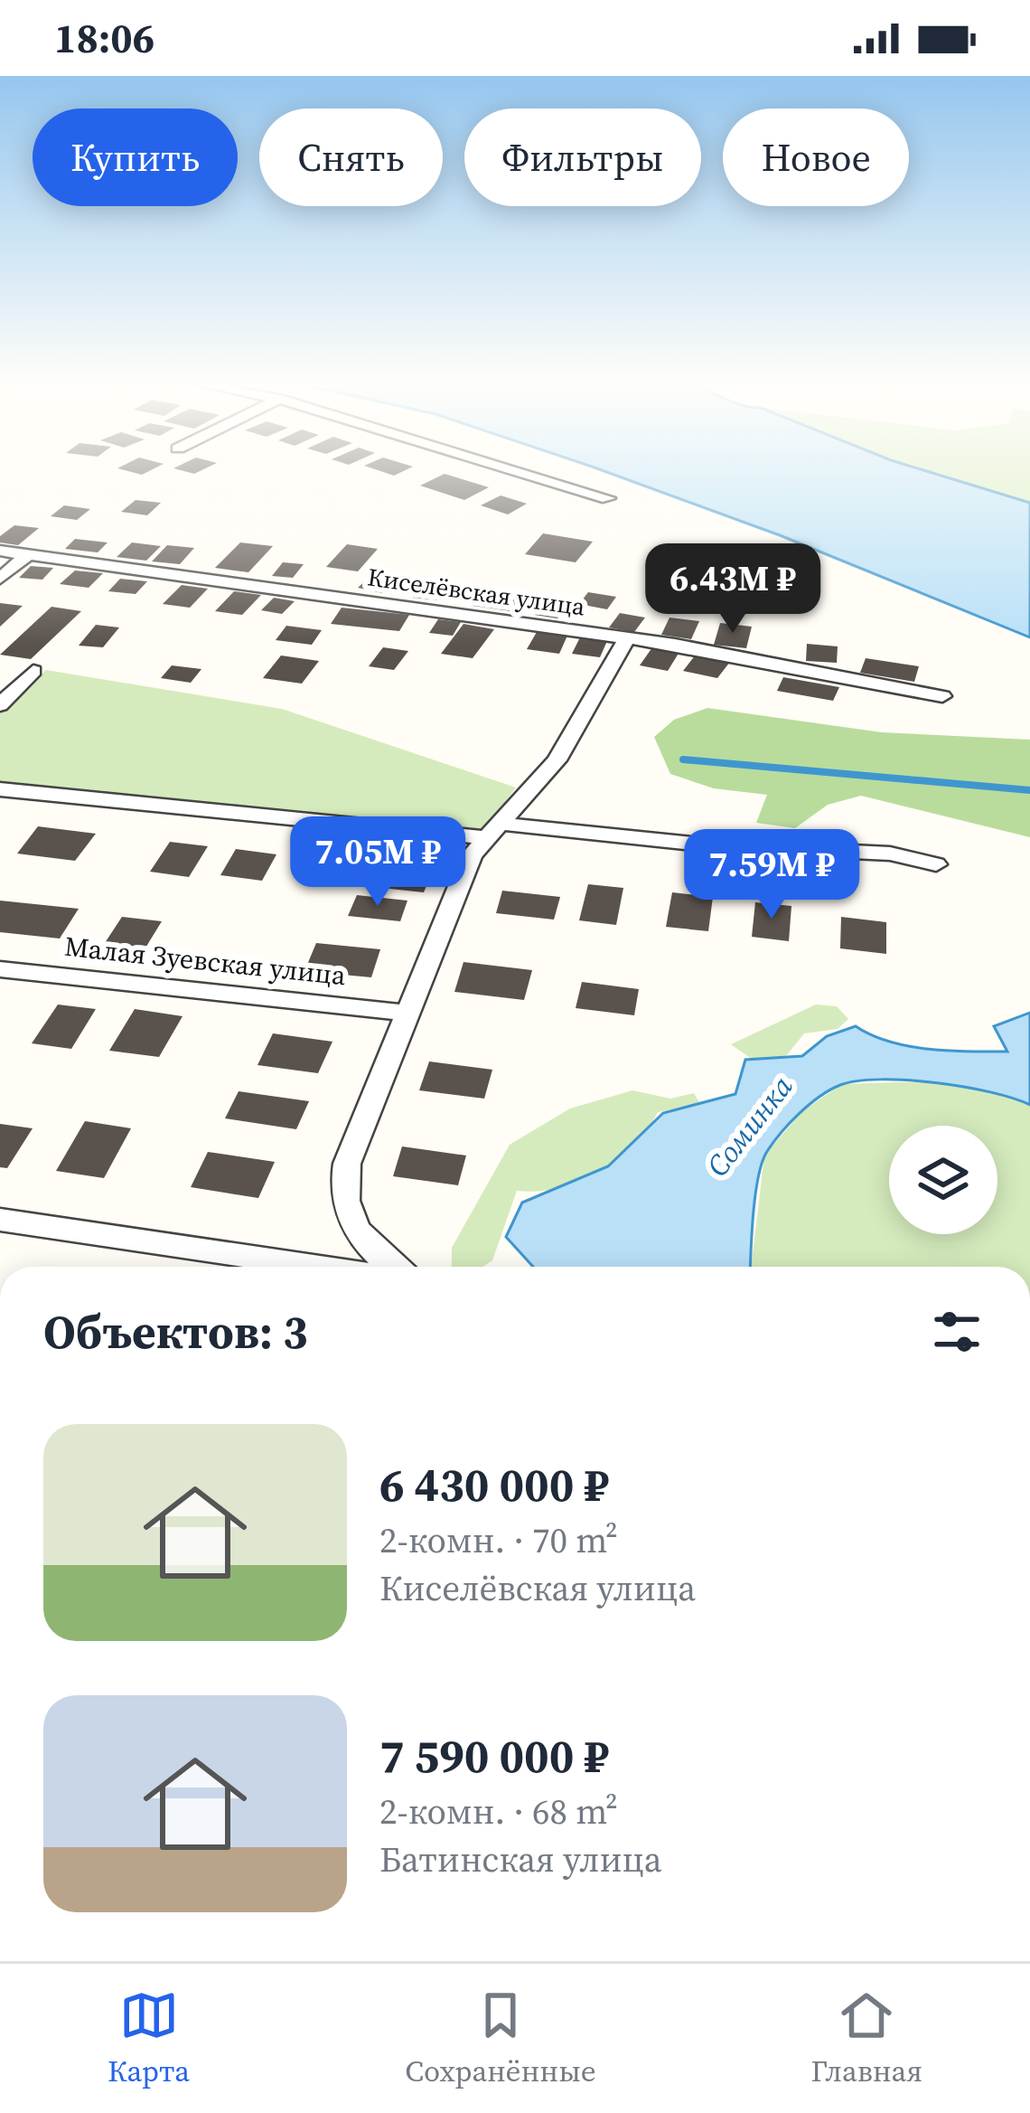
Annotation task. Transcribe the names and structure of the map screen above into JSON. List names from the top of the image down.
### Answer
{
  "streets": {
    "street": ["Киселёвская улица", "Малая Зуевская улица"]
  },
  "water": ["Соминка"],
  "page": {
    "status": "18:06",
    "chip": [
      "Купить",
      "Снять",
      "Фильтры",
      "Новое"
    ],
    "price": ["6.43M ₽", "7.05M ₽", "7.59M ₽"],
    "heading": "Объектов: 3",
    "list": [
      {
        "name": "6 430 000 ₽",
        "note": "2-комн. · 70 m² · Киселёвская улица"
      },
      {
        "name": "7 590 000 ₽",
        "note": "2-комн. · 68 m² · Батинская улица"
      }
    ],
    "tabs": ["Карта", "Сохранённые", "Главная"]
  }
}
